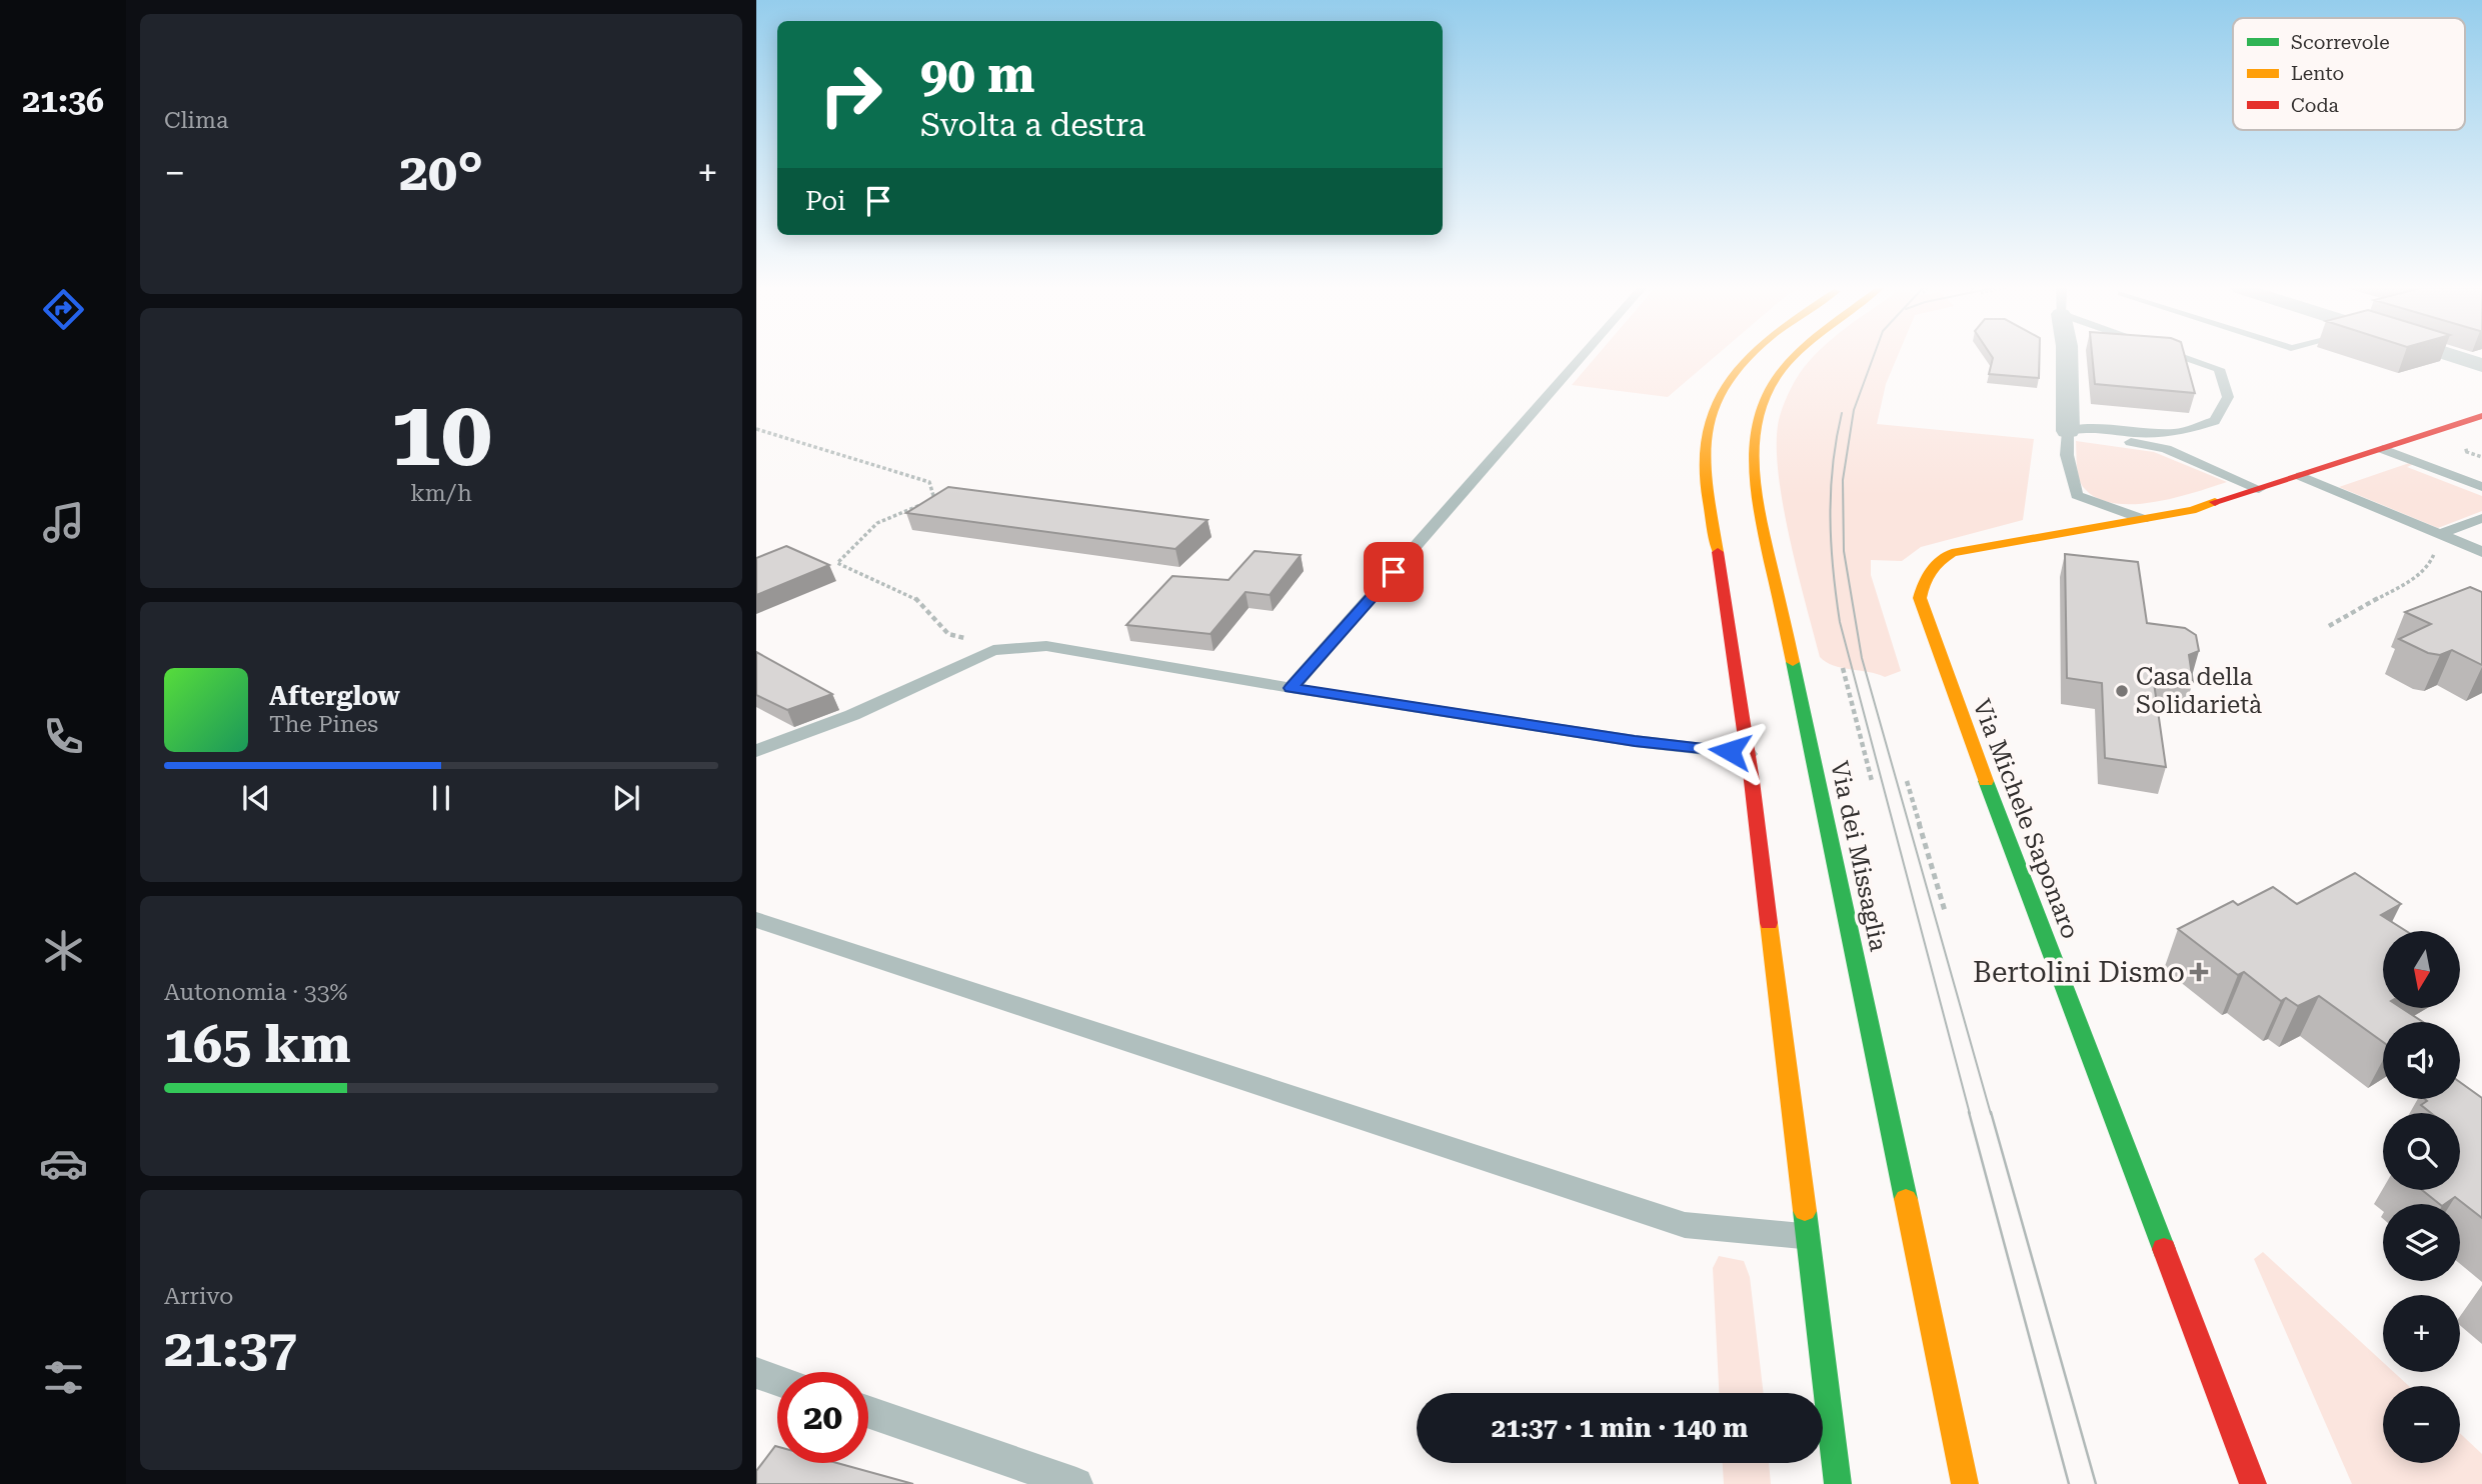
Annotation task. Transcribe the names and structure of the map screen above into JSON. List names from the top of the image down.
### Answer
{
  "streets": {
    "main road": ["Via Michele Saponaro", "Via dei Missaglia"]
  },
  "places": {
    "other": ["Casa della Solidarietà"],
    "health": ["Bertolini Dismo"]
  },
  "legend": ["Scorrevole", "Lento", "Coda"],
  "north": "bottom",
  "page": {
    "tabs": "21:36",
    "tile": [
      "Clima",
      ["10", "km/h"],
      ["Autonomia · 33%", "165 km"],
      ["Arrivo", "21:37"]
    ],
    "turn": ["90 m", "Svolta a destra"],
    "heat": ["−", "20°", "+"],
    "then": "Poi",
    "song": ["Afterglow", "The Pines"],
    "map_buttons": ["+", "−"],
    "limit": "20",
    "trip": "21:37 · 1 min · 140 m"
  }
}
